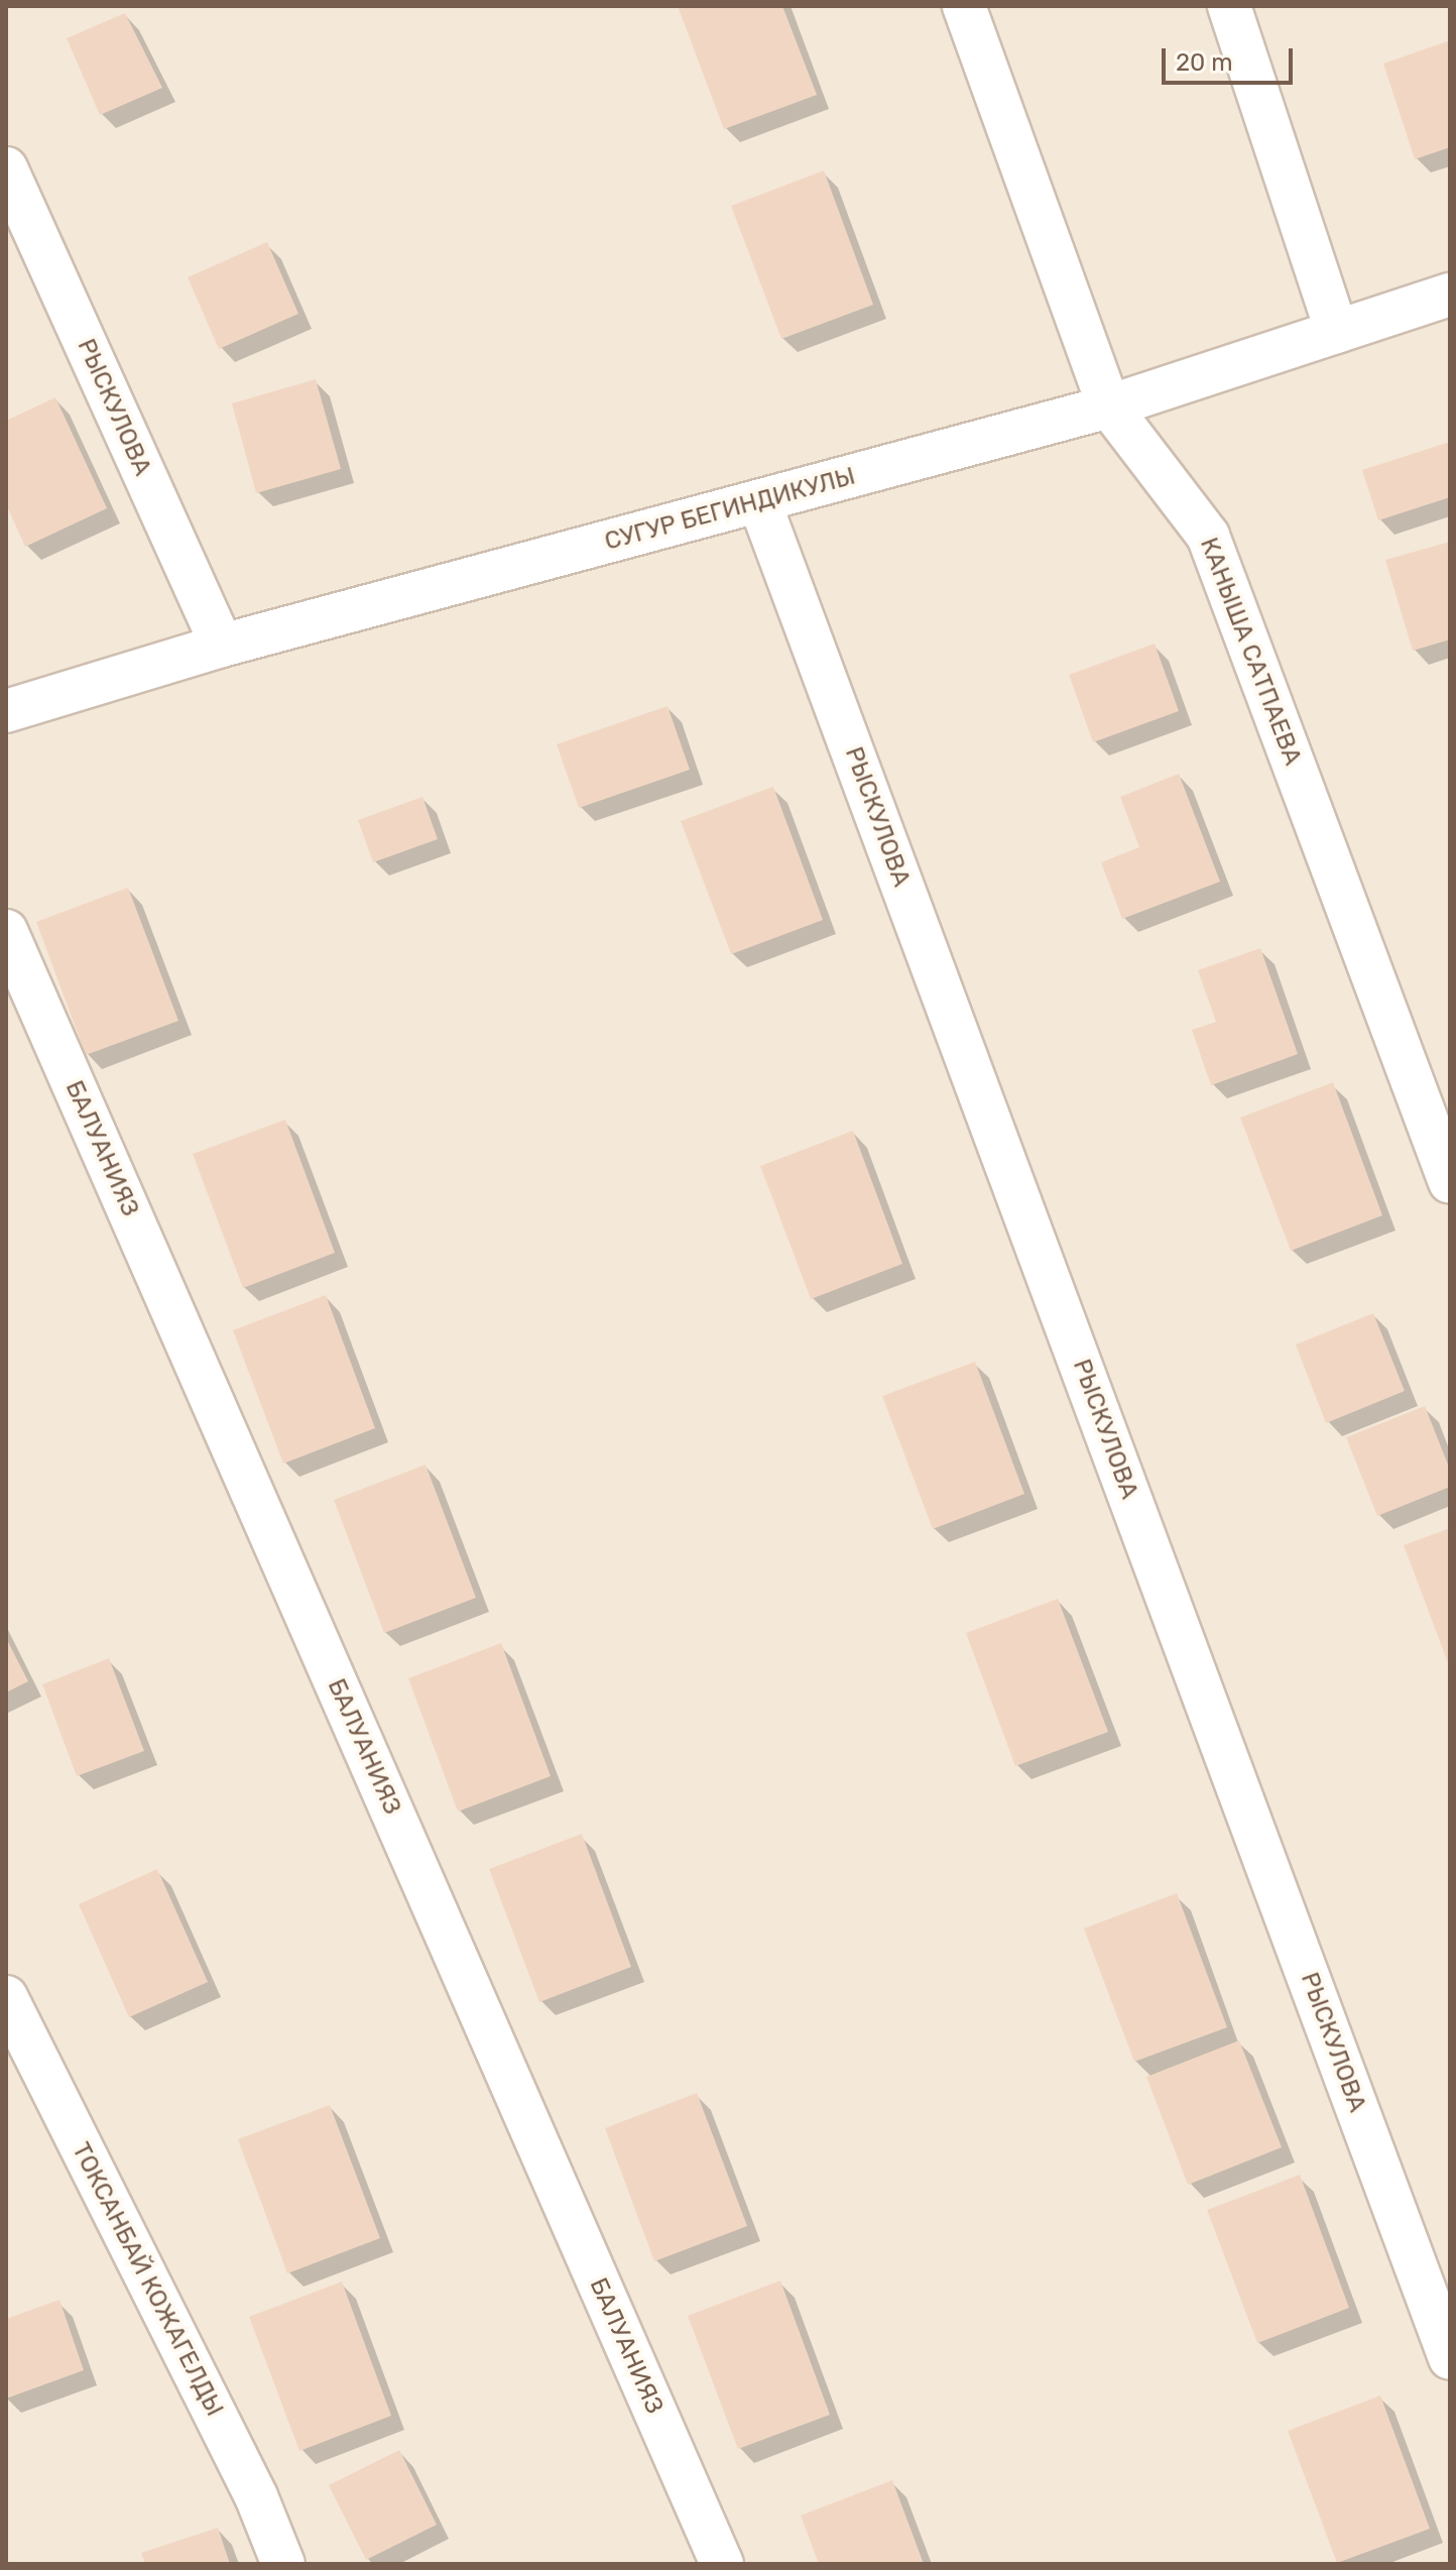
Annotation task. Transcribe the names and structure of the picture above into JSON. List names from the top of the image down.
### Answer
{
  "streets": {
    "street": [
      "РЫСКУЛОВА",
      "СУГУР БЕГИНДИКУЛЫ",
      "КАНЫША САТПАЕВА",
      "БАЛУАНИЯЗ",
      "ТОКСАНБАЙ КОЖАГЕЛДЫ"
    ]
  },
  "crossings": [
    ["РЫСКУЛОВА", "СУГУР БЕГИНДИКУЛЫ"],
    ["СУГУР БЕГИНДИКУЛЫ", "КАНЫША САТПАЕВА"]
  ],
  "scale_bar": "20 m"
}
